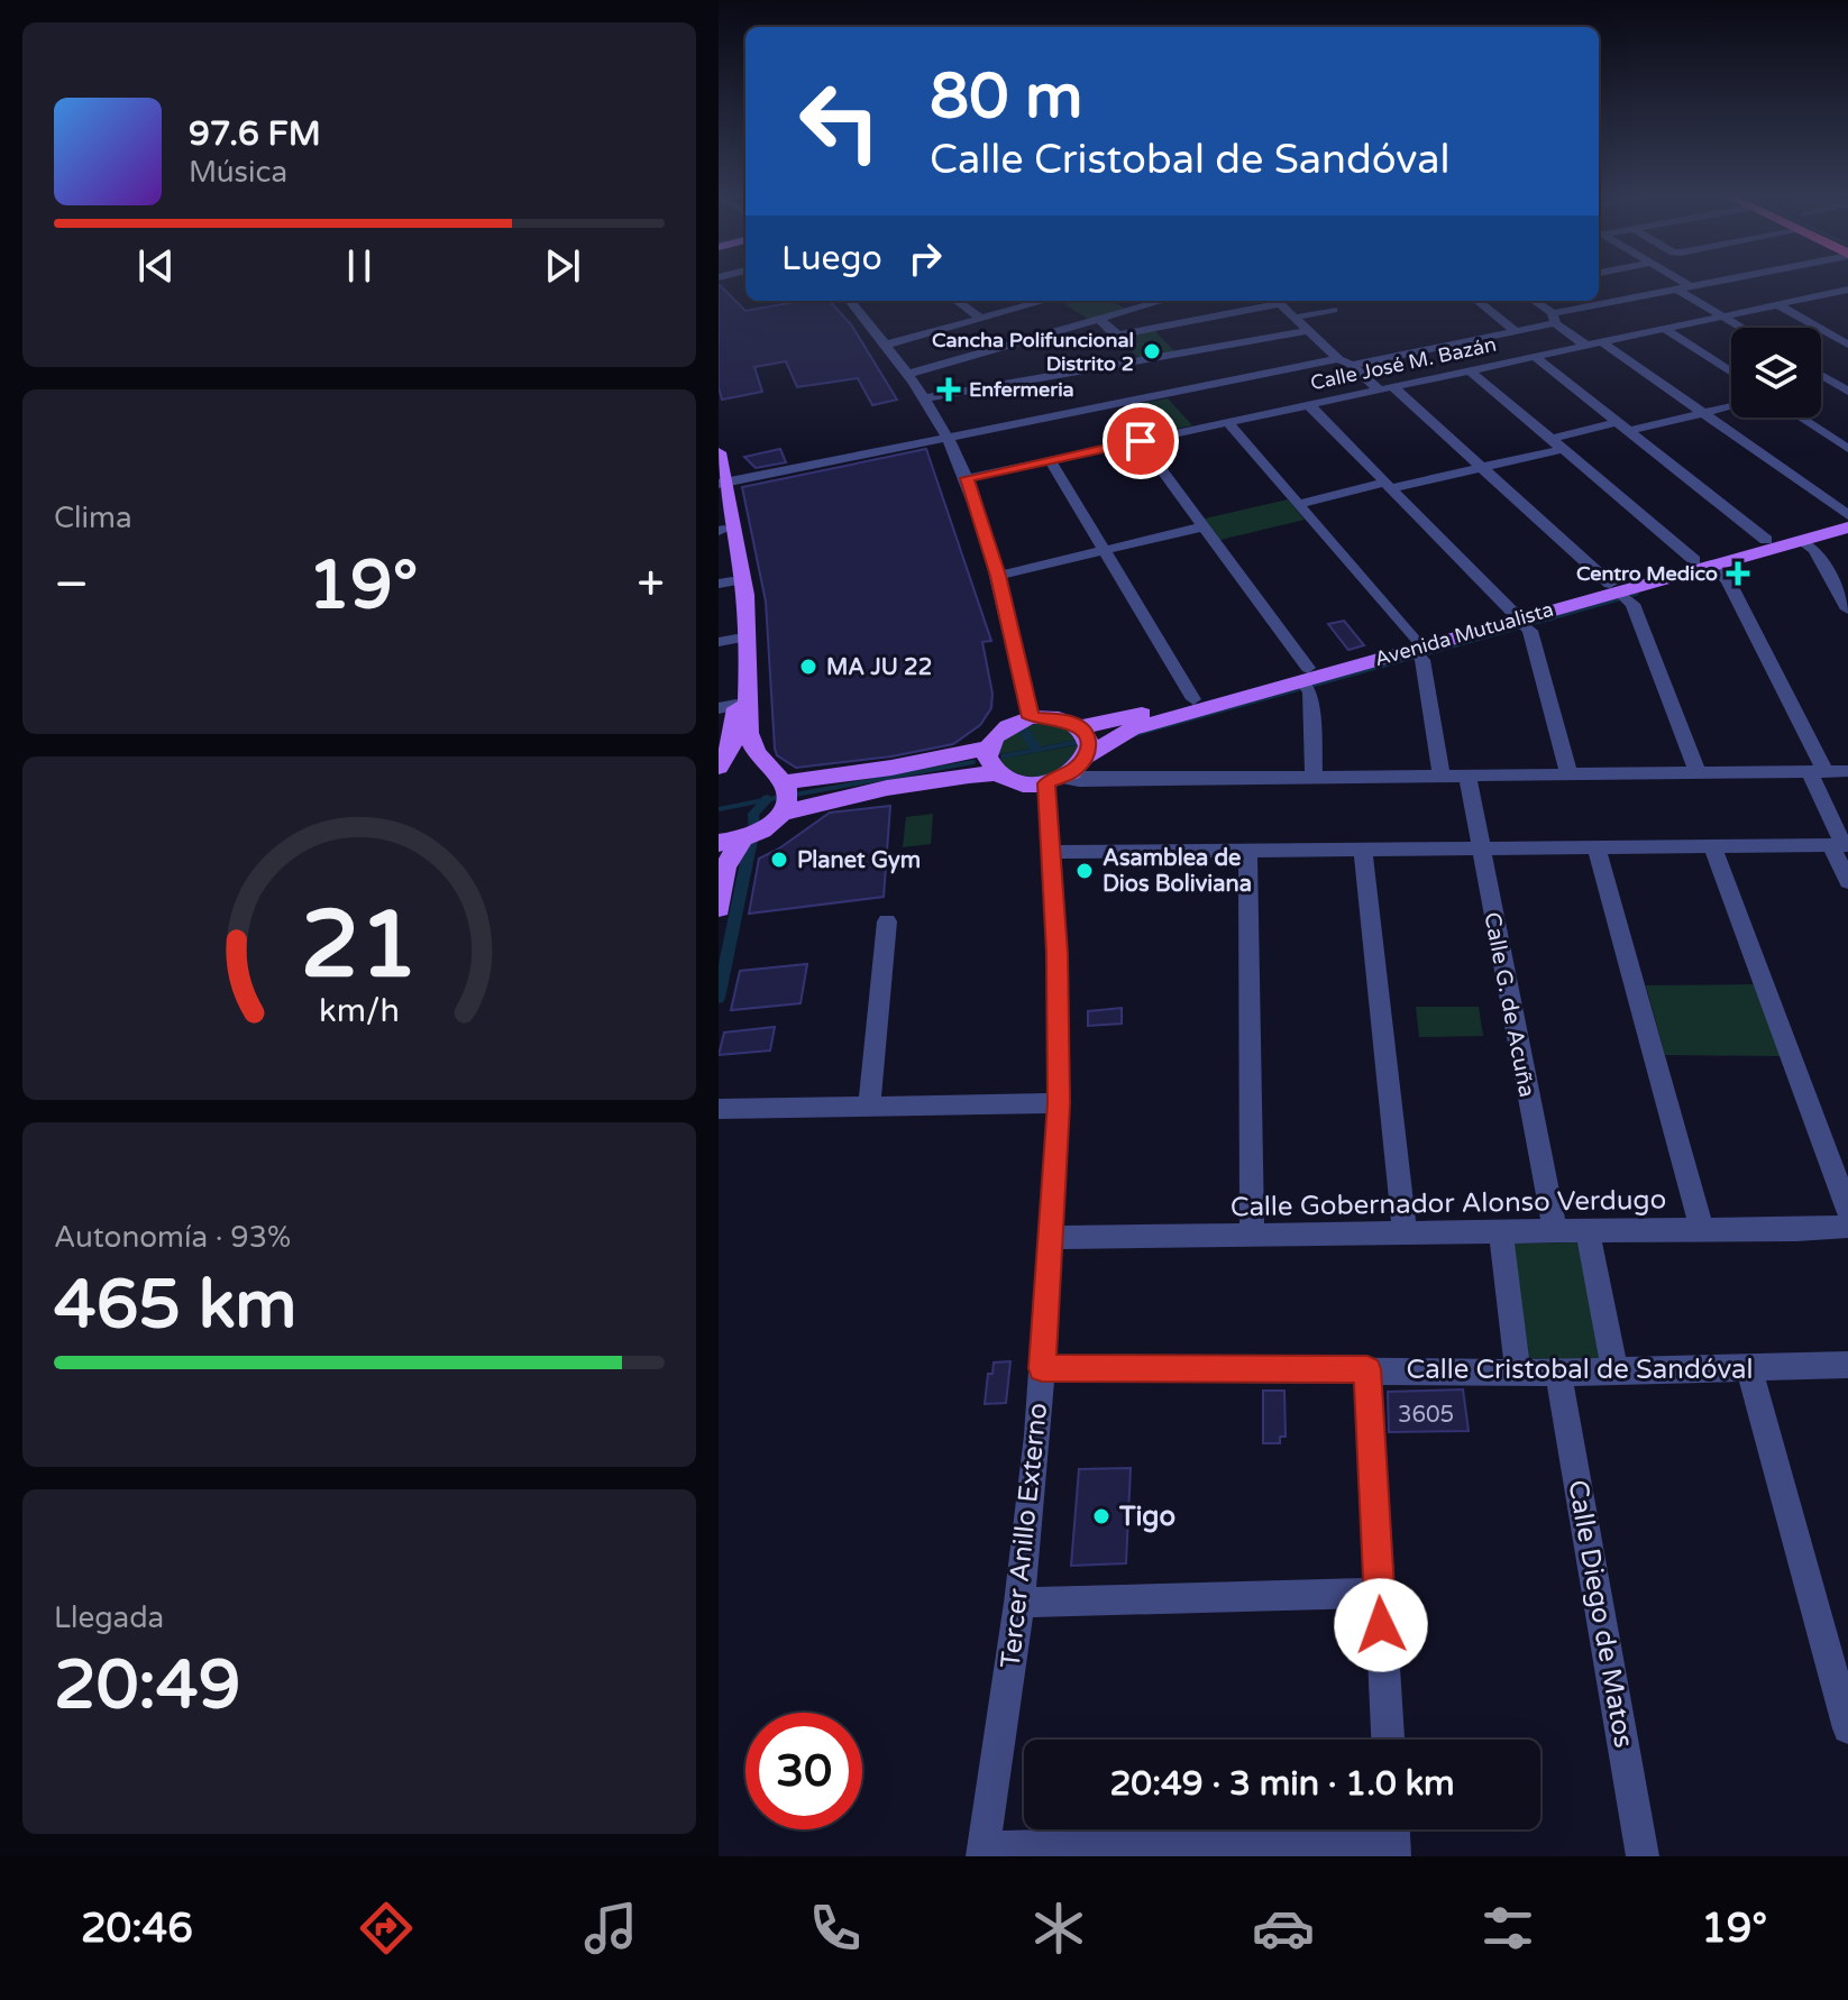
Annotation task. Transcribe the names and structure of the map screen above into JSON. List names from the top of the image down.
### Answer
{
  "streets": {
    "main road": ["Avenida Mutualista"],
    "street": [
      "Calle José M. Bazán",
      "Calle G. de Acuña",
      "Calle Gobernador Alonso Verdugo",
      "Calle Cristobal de Sandóval",
      "Tercer Anillo Externo",
      "Calle Diego de Matos"
    ]
  },
  "crossings": [
    ["Avenida Mutualista", "Tercer Anillo Externo"],
    ["Calle G. de Acuña", "Calle Gobernador Alonso Verdugo"],
    ["Calle Gobernador Alonso Verdugo", "Tercer Anillo Externo"],
    ["Calle Cristobal de Sandóval", "Tercer Anillo Externo"],
    ["Calle Cristobal de Sandóval", "Calle Diego de Matos"]
  ],
  "places": {
    "other": [
      "Cancha Polifuncional Distrito 2",
      "MA JU 22",
      "Planet Gym",
      "Asamblea de Dios Boliviana",
      "Tigo"
    ],
    "health": ["Enfermeria", "Centro Medico"]
  },
  "house_numbers": ["3605"],
  "page": {
    "turn": ["80 m", "Calle Cristobal de Sandóval"],
    "song": ["97.6 FM", "Música"],
    "then": "Luego",
    "tile": [
      "Clima",
      ["Autonomía · 93%", "465 km"],
      ["Llegada", "20:49"]
    ],
    "heat": ["−", "19°", "+"],
    "limit": "30",
    "trip": "20:49 · 3 min · 1.0 km",
    "tabs": ["20:46", "19°"],
    "gauge": ["21", "km/h"]
  }
}
